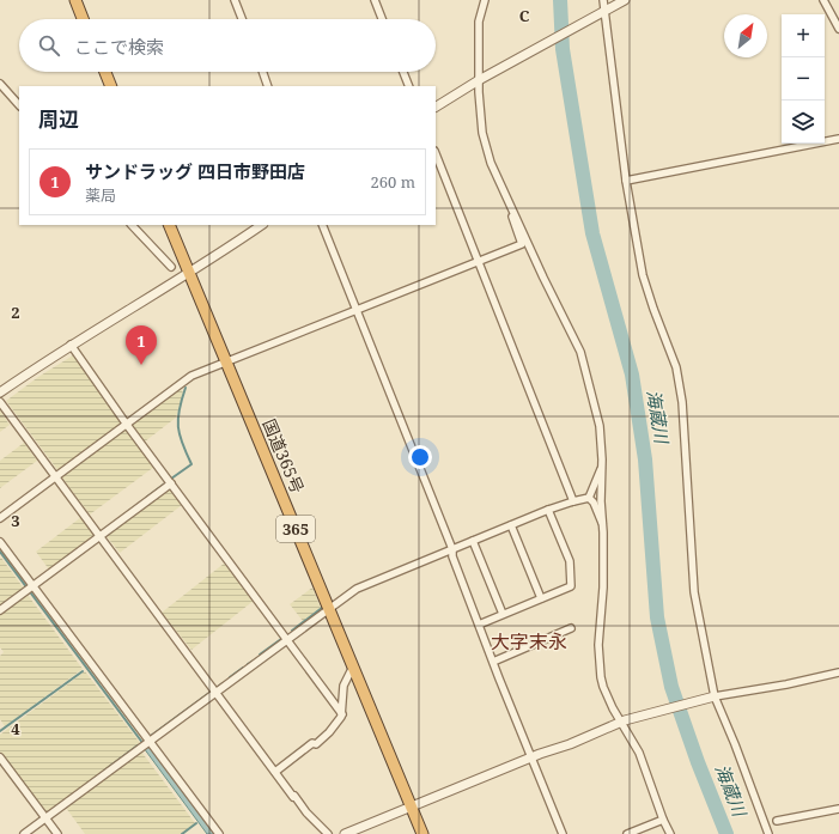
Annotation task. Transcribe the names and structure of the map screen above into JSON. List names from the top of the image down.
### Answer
{
  "streets": {
    "highway": ["国道365号", "365"]
  },
  "districts": ["大字末永"],
  "water": ["海蔵川"],
  "north": "top right",
  "page": {
    "map_buttons": ["+", "−"],
    "search": "ここで検索",
    "heading": "周辺",
    "list": [
      {
        "mark": "1",
        "name": "サンドラッグ 四日市野田店",
        "note": "薬局",
        "value": "260 m"
      }
    ],
    "pins": "1"
  },
  "grid": {
    "columns": ["C"],
    "rows": ["2", "3", "4"]
  }
}
